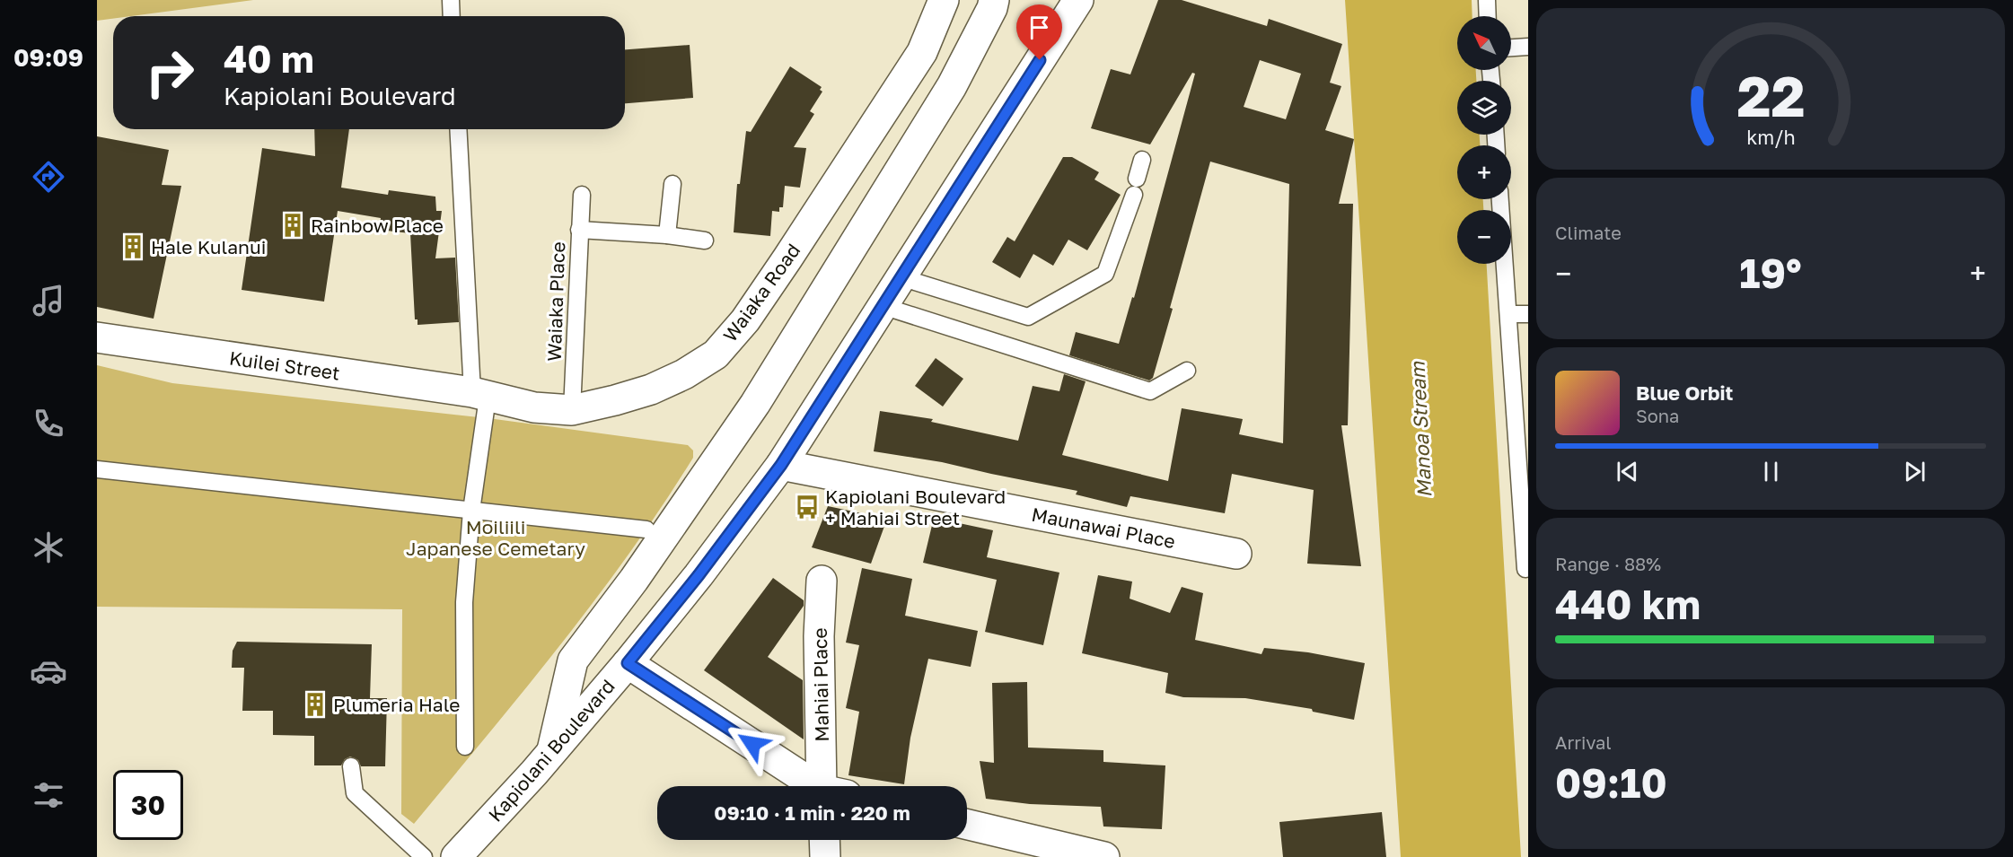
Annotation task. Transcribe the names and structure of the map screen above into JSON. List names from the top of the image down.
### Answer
{
  "streets": {
    "main road": [
      "Waiaka Road",
      "Kuilei Street",
      "Maunawai Place",
      "Mahiai Place",
      "Kapiolani Boulevard"
    ],
    "lane": ["Waiaka Place"]
  },
  "crossings": [
    ["Waiaka Road", "Waiaka Place"],
    ["Waiaka Road", "Kuilei Street"],
    ["Maunawai Place", "Kapiolani Boulevard"]
  ],
  "water": ["Manoa Stream"],
  "parks": ["Moiliili Japanese Cemetary"],
  "places": {
    "building": ["Rainbow Place", "Hale Kulanui", "Plumeria Hale"],
    "bus stop": ["Kapiolani Boulevard + Mahiai Street"]
  },
  "north": "top left",
  "page": {
    "tabs": "09:09",
    "map_buttons": ["+", "−"],
    "turn": ["40 m", "Kapiolani Boulevard"],
    "tile": [
      "Climate",
      ["Range · 88%", "440 km"],
      ["Arrival", "09:10"]
    ],
    "heat": ["−", "19°", "+"],
    "song": ["Blue Orbit", "Sona"],
    "limit": "30",
    "trip": "09:10 · 1 min · 220 m",
    "gauge": ["22", "km/h"]
  }
}
